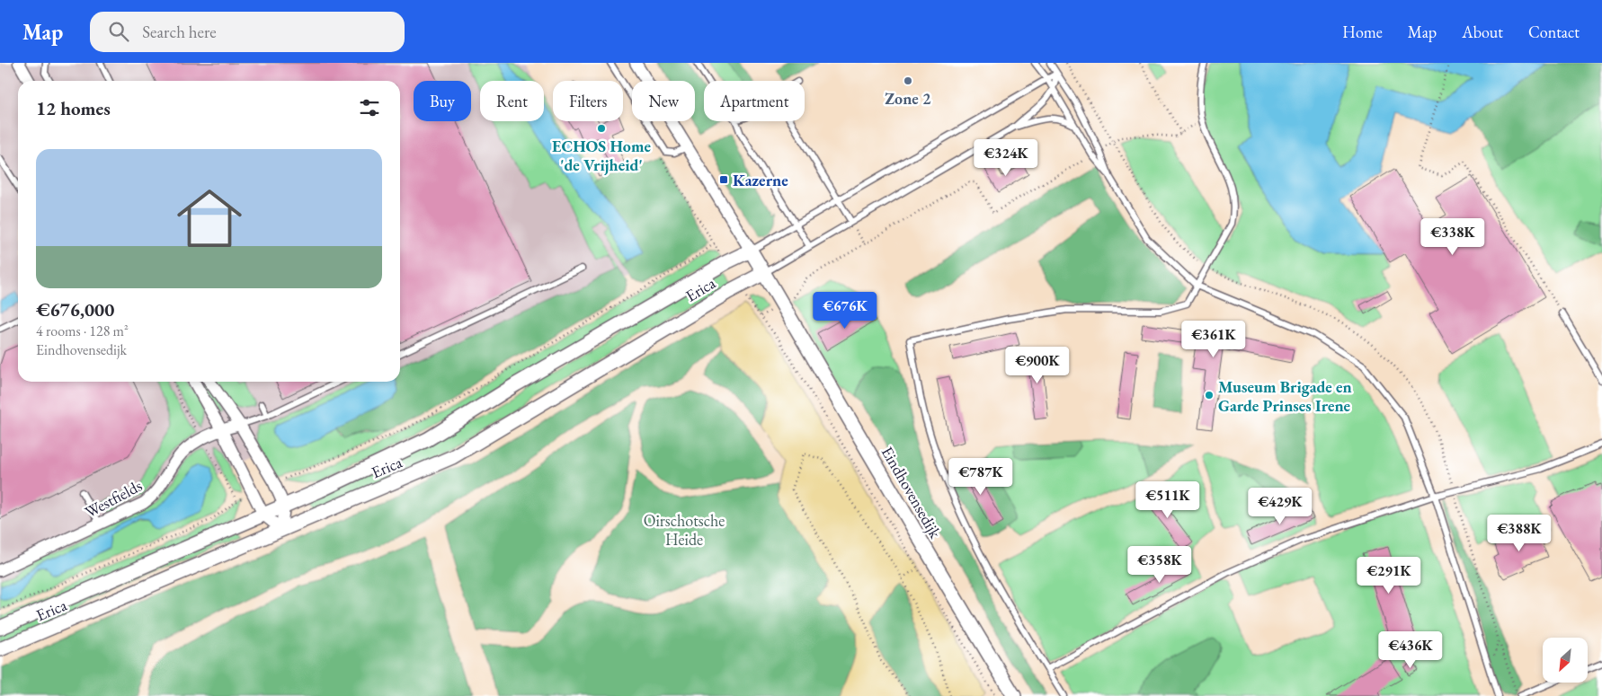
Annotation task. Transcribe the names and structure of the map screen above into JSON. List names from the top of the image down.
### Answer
{
  "streets": {
    "street": ["Erica", "Eindhovensedijk", "Westfields"]
  },
  "crossings": [
    ["Erica", "Eindhovensedijk"]
  ],
  "parks": ["Oirschotsche Heide"],
  "places": {
    "other": ["Zone 2", "ECHOS Home 'de Vrijheid'", "Museum Brigade en Garde Prinses Irene"],
    "transit": ["Kazerne"]
  },
  "north": "bottom left",
  "page": {
    "header": "Map",
    "search": "Search here",
    "nav": [
      "Home",
      "Map",
      "About",
      "Contact"
    ],
    "chip": [
      "Buy",
      "Rent",
      "Filters",
      "New",
      "Apartment"
    ],
    "heading": "12 homes",
    "list": [
      {
        "name": "€676,000",
        "note": "4 rooms · 128 m² · Eindhovensedijk"
      }
    ],
    "price": [
      "€324K",
      "€338K",
      "€676K",
      "€361K",
      "€900K",
      "€787K",
      "€511K",
      "€429K",
      "€388K",
      "€358K",
      "€291K",
      "€436K"
    ]
  }
}
